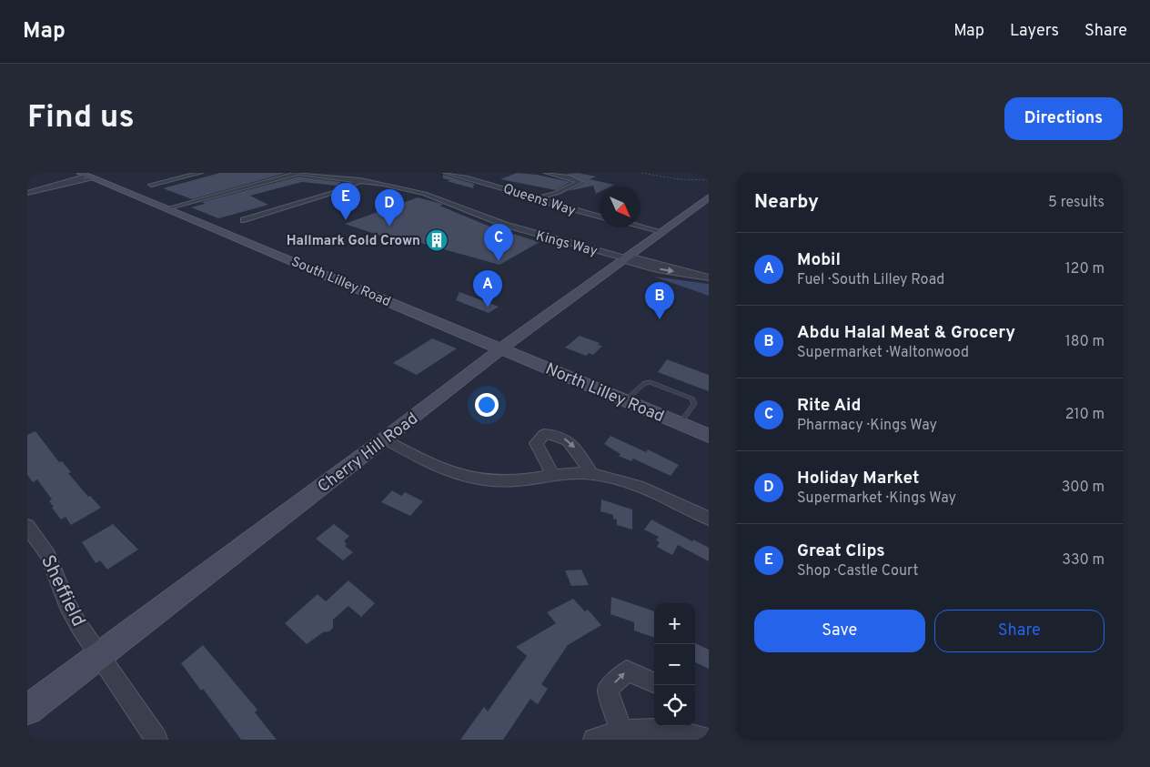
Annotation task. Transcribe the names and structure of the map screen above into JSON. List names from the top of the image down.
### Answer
{
  "streets": {
    "main road": ["South Lilley Road", "North Lilley Road", "Cherry Hill Road"],
    "street": ["Queens Way", "Kings Way", "Sheffield"]
  },
  "crossings": [
    ["Kings Way", "Cherry Hill Road"],
    ["South Lilley Road", "North Lilley Road"],
    ["South Lilley Road", "Cherry Hill Road"],
    ["North Lilley Road", "Cherry Hill Road"],
    ["Cherry Hill Road", "Sheffield"]
  ],
  "places": {
    "building": ["Hallmark Gold Crown"]
  },
  "north": "bottom right",
  "page": {
    "header": "Map",
    "nav": ["Map", "Layers", "Share"],
    "buttons": [
      "Directions",
      ["Save", "Share"]
    ],
    "title": "Find us",
    "heading": ["Nearby", "5 results"],
    "pins": [
      "E",
      "D",
      "C",
      "A",
      "B"
    ],
    "list": [
      {
        "mark": "A",
        "name": "Mobil",
        "note": "Fuel · South Lilley Road",
        "value": "120 m"
      },
      {
        "mark": "B",
        "name": "Abdu Halal Meat & Grocery",
        "note": "Supermarket · Waltonwood",
        "value": "180 m"
      },
      {
        "mark": "C",
        "name": "Rite Aid",
        "note": "Pharmacy · Kings Way",
        "value": "210 m"
      },
      {
        "mark": "D",
        "name": "Holiday Market",
        "note": "Supermarket · Kings Way",
        "value": "300 m"
      },
      {
        "mark": "E",
        "name": "Great Clips",
        "note": "Shop · Castle Court",
        "value": "330 m"
      }
    ],
    "map_buttons": ["+", "−"]
  }
}
